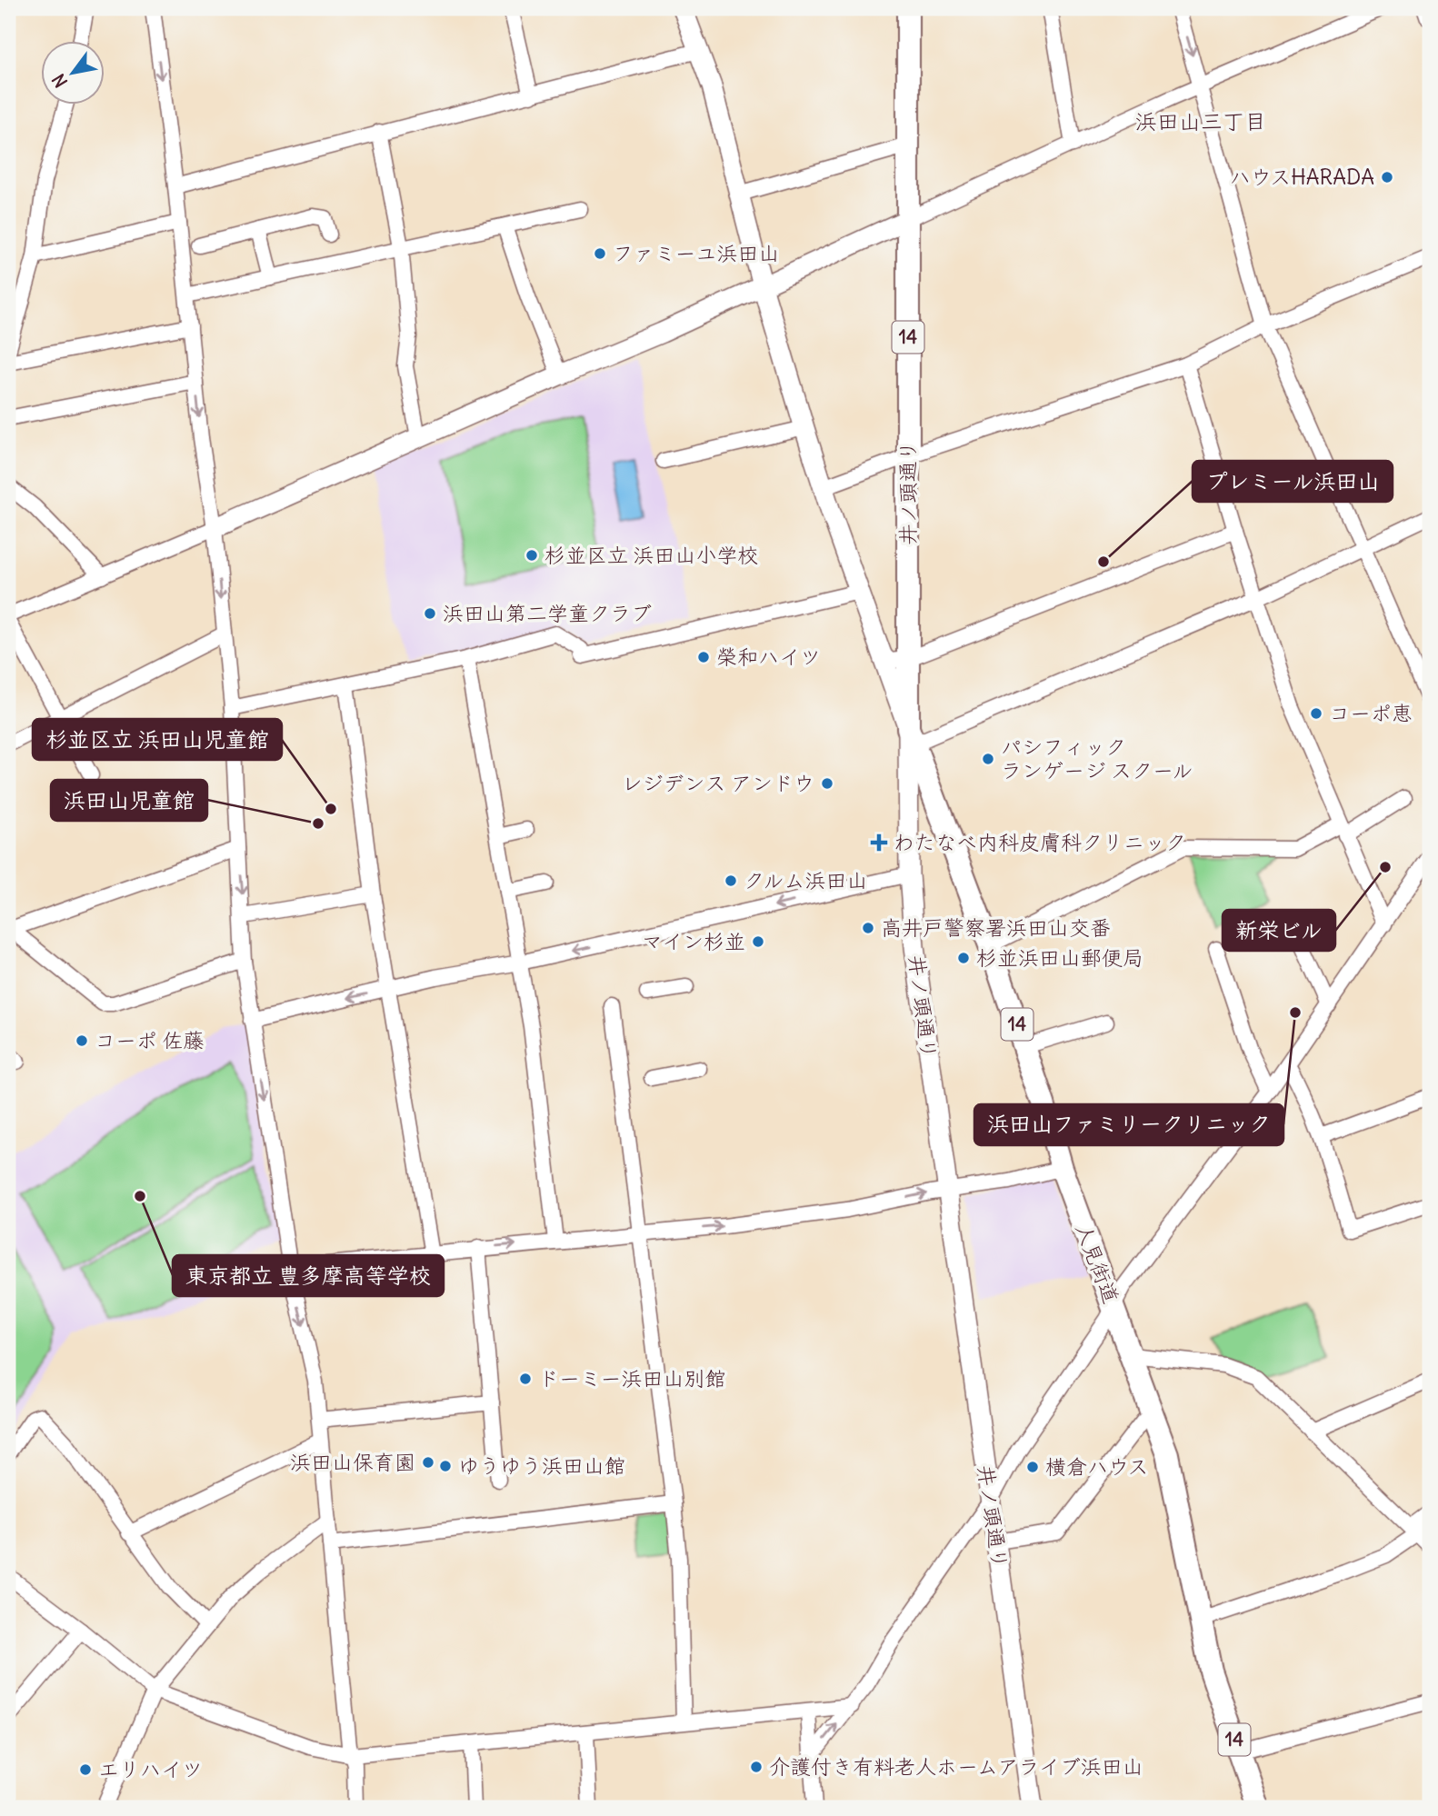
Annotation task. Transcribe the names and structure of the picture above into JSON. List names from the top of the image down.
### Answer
{
  "streets": {
    "main road": ["14", "井ノ頭通り", "人見街道"]
  },
  "crossings": [
    ["井ノ頭通り", "人見街道"]
  ],
  "districts": ["浜田山三丁目"],
  "places": {
    "other": [
      "ハウスHARADA",
      "ファミーユ浜田山",
      "杉並区立 浜田山小学校",
      "プレミール浜田山",
      "浜田山第二学童クラブ",
      "榮和ハイツ",
      "コーポ恵",
      "パシフィック ランゲージ スクール",
      "レジデンス アンドウ",
      "杉並区立 浜田山児童館",
      "浜田山児童館",
      "新栄ビル",
      "クルム浜田山",
      "高井戸警察署浜田山交番",
      "マイン杉並",
      "杉並浜田山郵便局",
      "浜田山ファミリークリニック",
      "コーポ 佐藤",
      "東京都立 豊多摩高等学校",
      "ドーミー浜田山別館",
      "浜田山保育園",
      "ゆうゆう浜田山館",
      "横倉ハウス",
      "介護付き有料老人ホームアライブ浜田山",
      "エリハイツ"
    ],
    "health": ["わたなべ内科皮膚科クリニック"]
  },
  "north": "bottom left"
}
